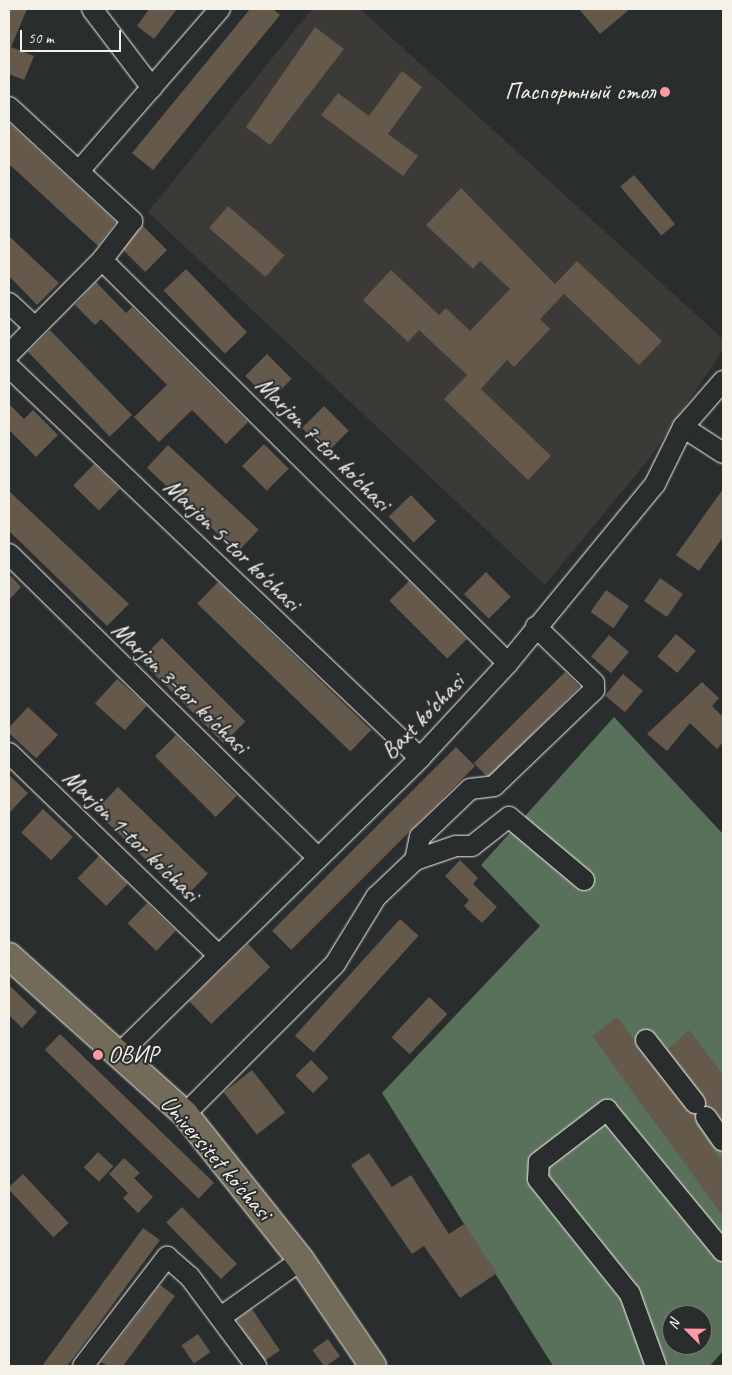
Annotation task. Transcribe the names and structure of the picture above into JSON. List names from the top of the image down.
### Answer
{
  "streets": {
    "main road": ["Universitet ko'chasi"],
    "street": [
      "Marjon 7-tor ko'chasi",
      "Marjon 5-tor ko'chasi",
      "Marjon 3-tor ko'chasi",
      "Baxt ko'chasi",
      "Marjon 1-tor ko'chasi"
    ]
  },
  "crossings": [
    ["Marjon 7-tor ko'chasi", "Baxt ko'chasi"],
    ["Marjon 5-tor ko'chasi", "Baxt ko'chasi"],
    ["Marjon 3-tor ko'chasi", "Baxt ko'chasi"],
    ["Baxt ko'chasi", "Marjon 1-tor ko'chasi"],
    ["Baxt ko'chasi", "Universitet ko'chasi"]
  ],
  "places": ["Паспортный стол", "ОВИР"],
  "scale_bar": "50 m",
  "north": "top left"
}
